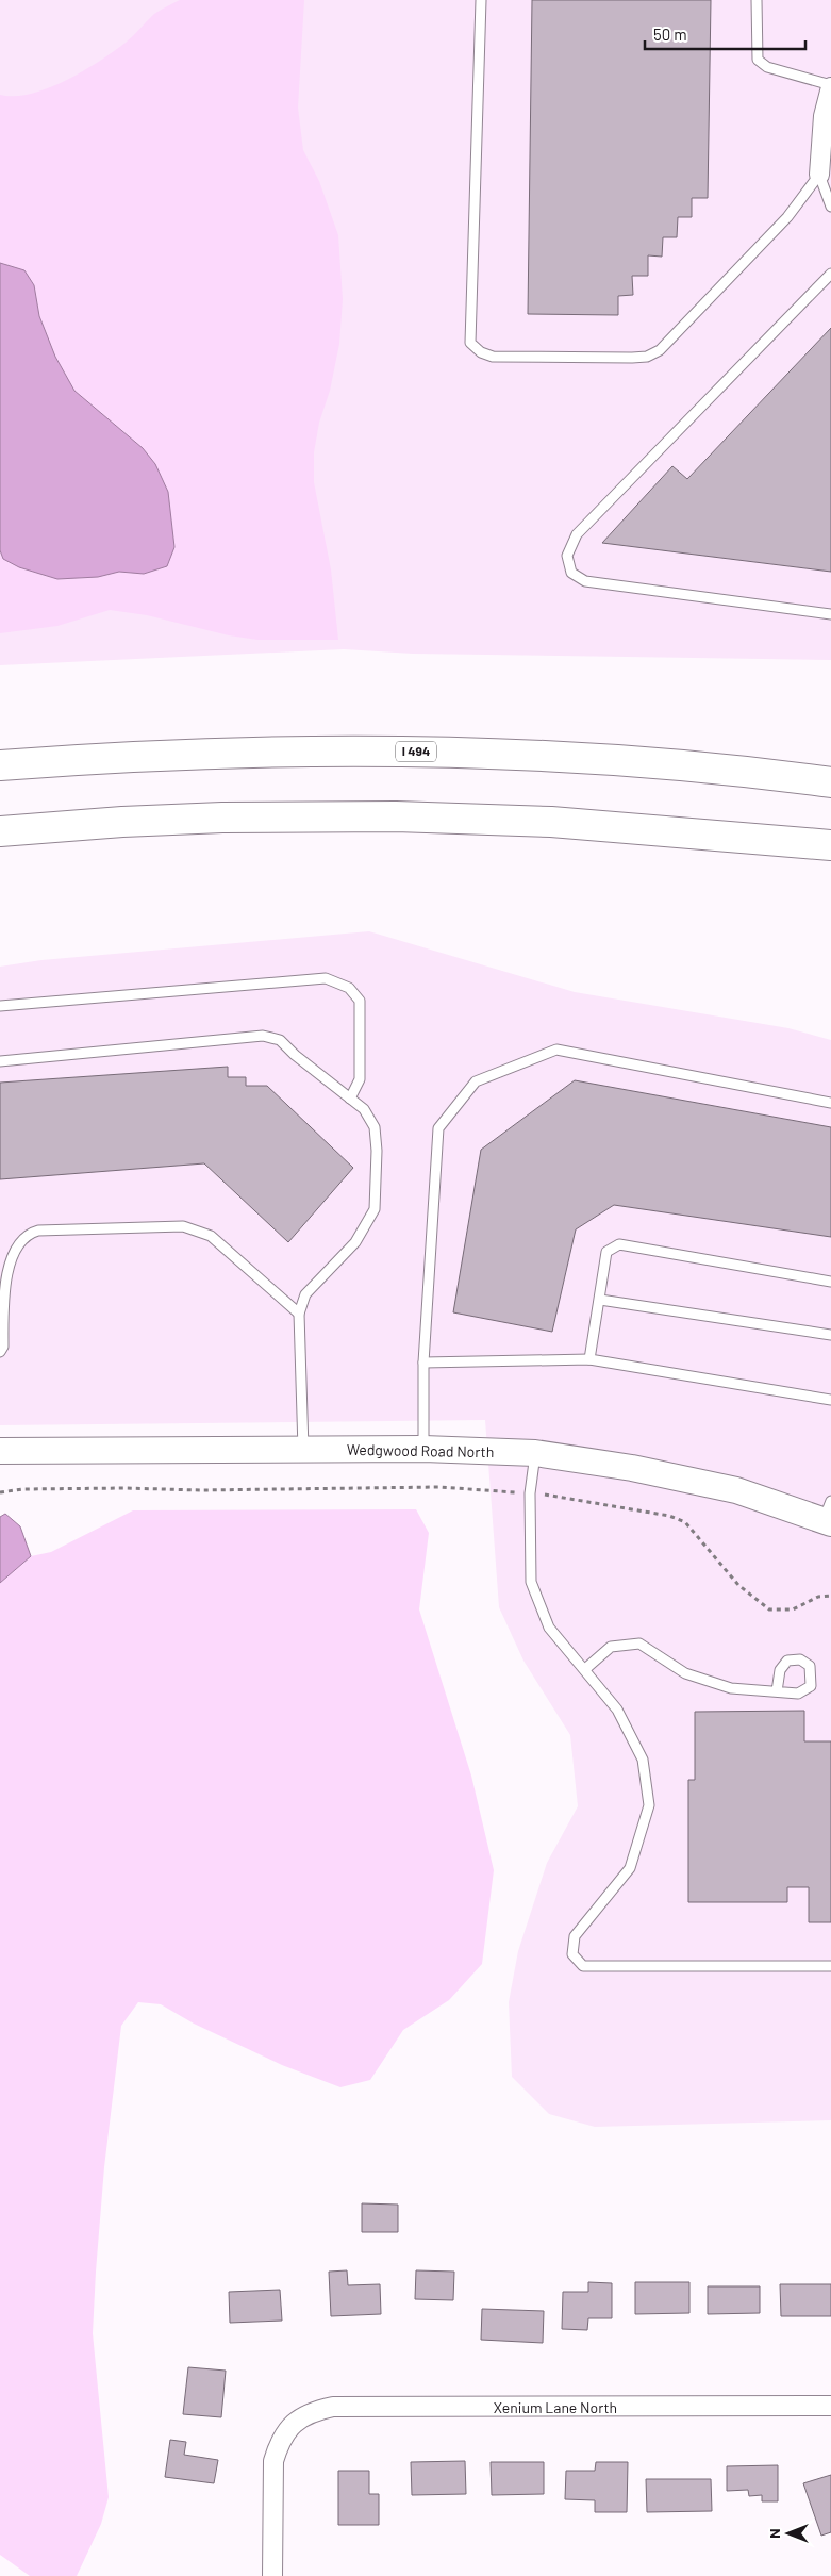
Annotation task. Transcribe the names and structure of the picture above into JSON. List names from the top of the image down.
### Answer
{
  "streets": {
    "highway": ["I 494"],
    "street": ["Wedgwood Road North", "Xenium Lane North"]
  },
  "scale_bar": "50 m",
  "north": "left"
}
